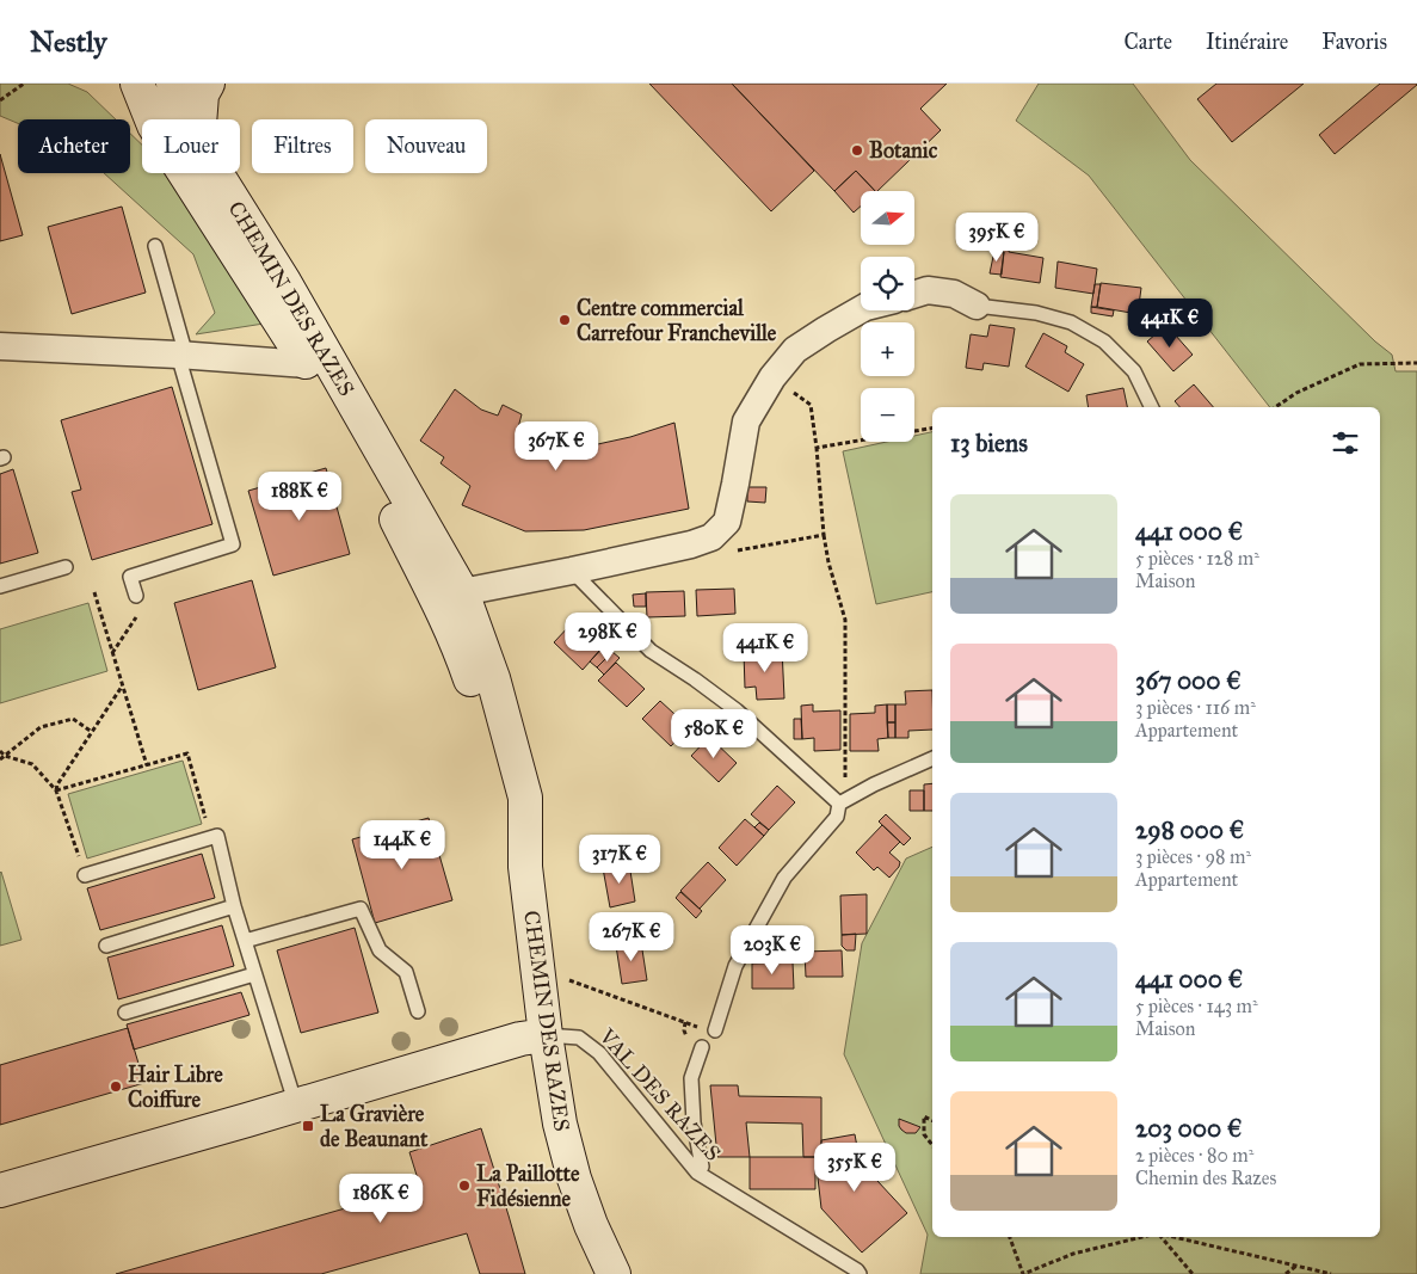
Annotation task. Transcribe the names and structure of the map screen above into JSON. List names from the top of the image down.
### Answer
{
  "streets": {
    "street": ["CHEMIN DES RAZES"],
    "lane": ["VAL DES RAZES"]
  },
  "crossings": [
    ["CHEMIN DES RAZES", "VAL DES RAZES"]
  ],
  "places": {
    "other": [
      "Botanic",
      "Centre commercial Carrefour Francheville",
      "Hair Libre Coiffure",
      "La Paillotte Fidésienne"
    ],
    "transit": ["La Gravière de Beaunant"]
  },
  "north": "right",
  "page": {
    "header": "Nestly",
    "nav": ["Carte", "Itinéraire", "Favoris"],
    "chip": [
      "Acheter",
      "Louer",
      "Filtres",
      "Nouveau"
    ],
    "map_buttons": ["+", "−"],
    "price": [
      "395K €",
      "441K €",
      "367K €",
      "188K €",
      "298K €",
      "441K €",
      "580K €",
      "144K €",
      "317K €",
      "267K €",
      "203K €",
      "355K €",
      "186K €"
    ],
    "heading": "13 biens",
    "list": [
      {
        "name": "441 000 €",
        "note": "5 pièces · 128 m² · Maison"
      },
      {
        "name": "367 000 €",
        "note": "3 pièces · 116 m² · Appartement"
      },
      {
        "name": "298 000 €",
        "note": "3 pièces · 98 m² · Appartement"
      },
      {
        "name": "441 000 €",
        "note": "5 pièces · 143 m² · Maison"
      },
      {
        "name": "203 000 €",
        "note": "2 pièces · 80 m² · Chemin des Razes"
      }
    ]
  }
}
